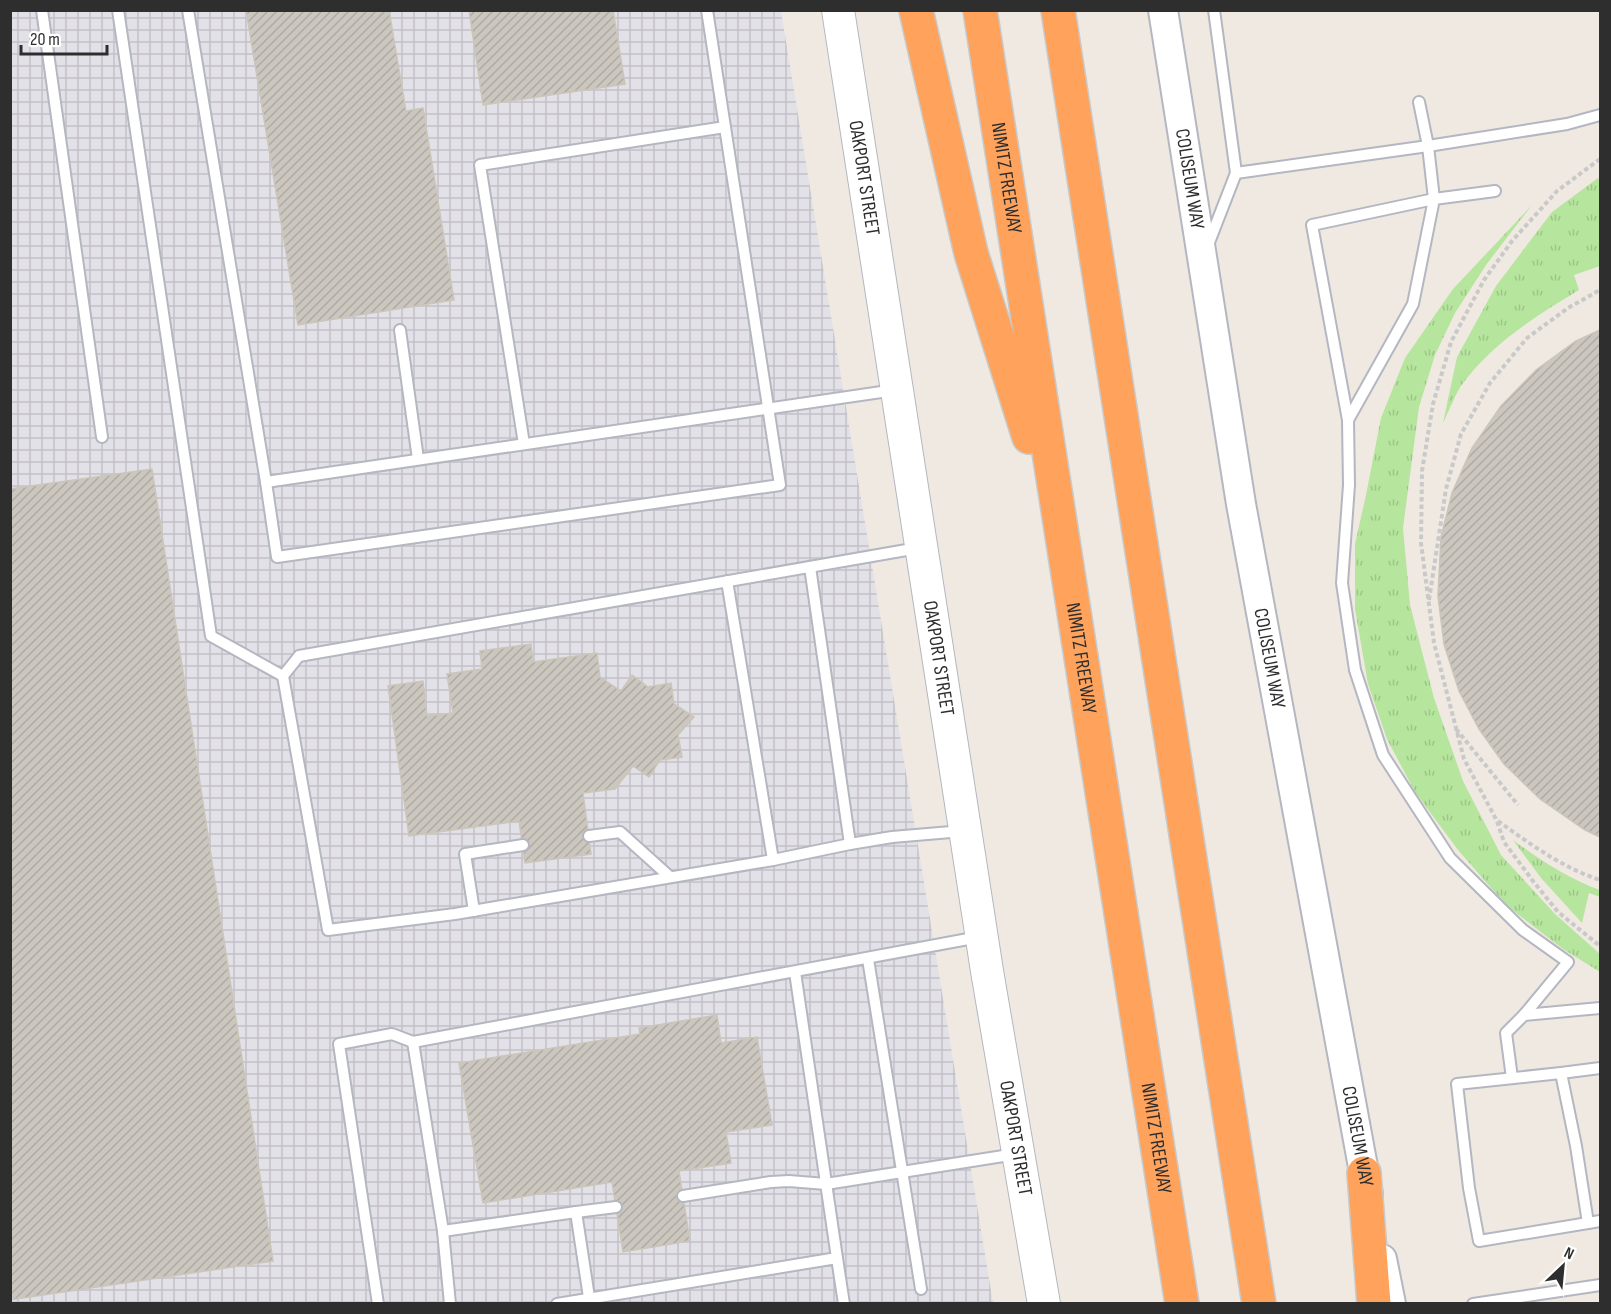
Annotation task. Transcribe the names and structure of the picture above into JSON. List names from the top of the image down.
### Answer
{
  "streets": {
    "highway": ["NIMITZ FREEWAY"],
    "main road": ["OAKPORT STREET"],
    "street": ["COLISEUM WAY"]
  },
  "scale_bar": "20 m",
  "north": "top right"
}
